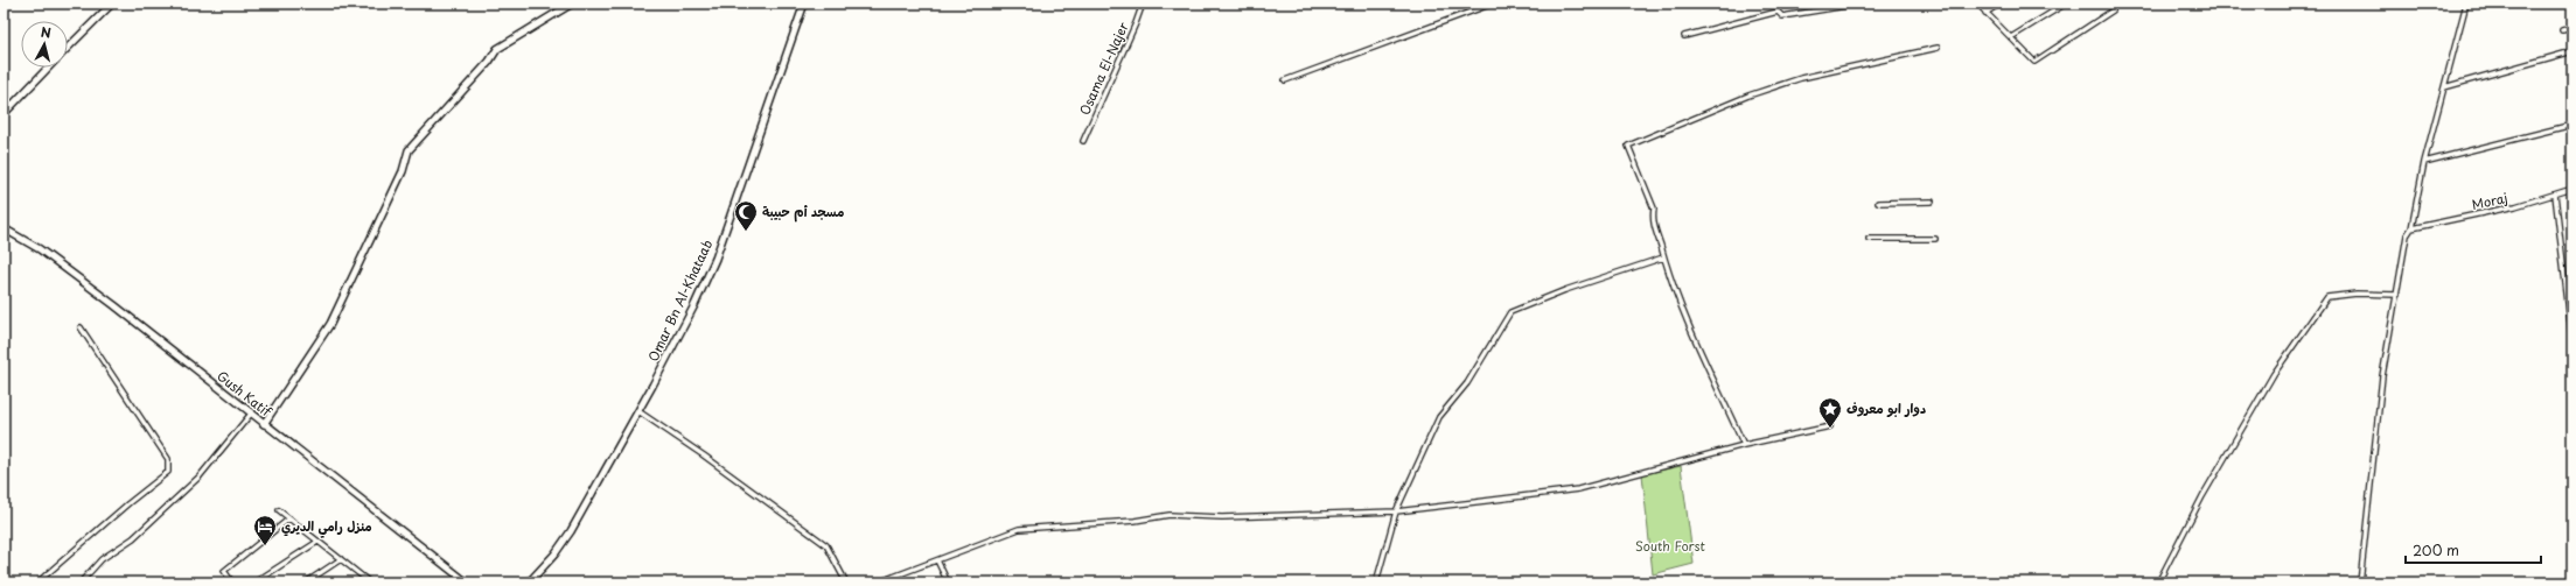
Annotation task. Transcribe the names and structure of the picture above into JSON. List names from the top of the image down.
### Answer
{
  "streets": {
    "main road": ["Omar Bn Al-Khataab", "Gush Katif"],
    "street": ["Osama El-Najer", "Moraj"]
  },
  "parks": ["South Forst"],
  "places": {
    "mosque": ["مسجد أم حبيبة"],
    "place": ["دوار ابو معروف"],
    "hotel": ["منزل رامي الديري"]
  },
  "scale_bar": "200 m",
  "north": "top"
}
